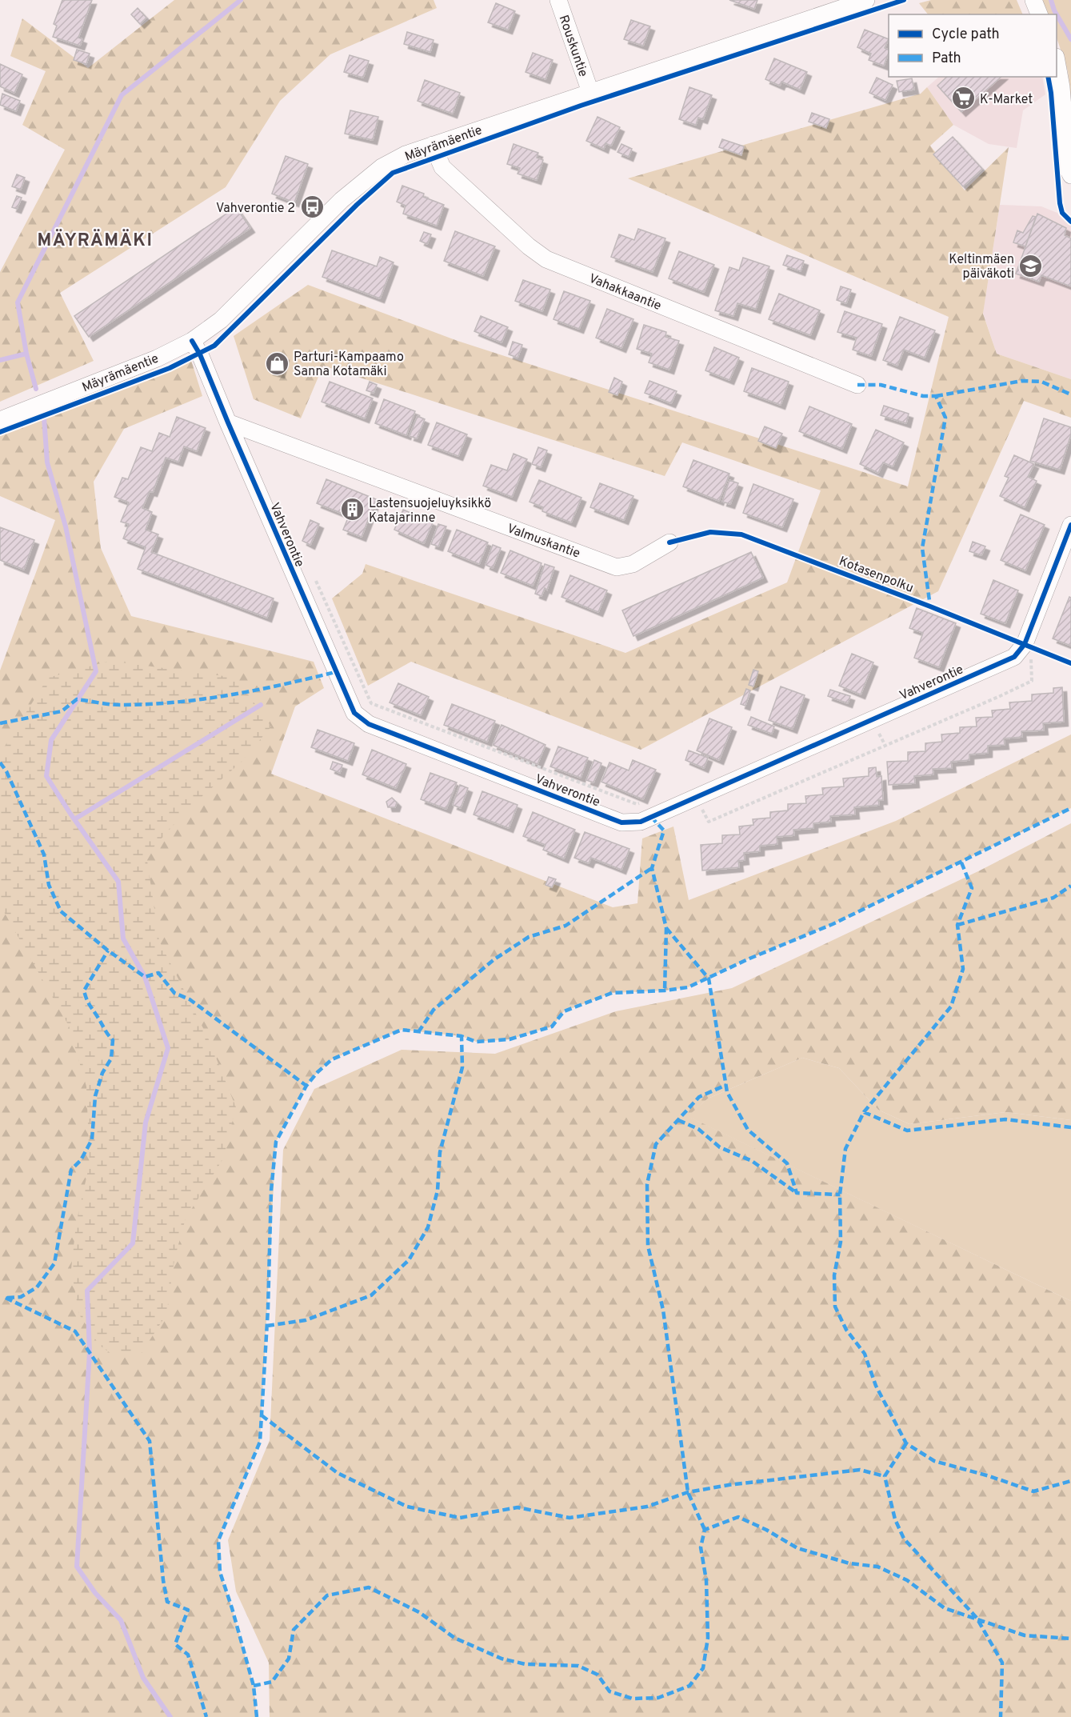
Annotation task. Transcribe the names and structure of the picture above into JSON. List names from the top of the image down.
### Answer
{
  "streets": {
    "street": [
      "Rouskuntie",
      "Mäyrämäentie",
      "Vahakkaantie",
      "Vahverontie",
      "Valmuskantie"
    ],
    "cycle path": ["Kotasenpolku"]
  },
  "crossings": [
    ["Rouskuntie", "Mäyrämäentie"],
    ["Mäyrämäentie", "Vahakkaantie"],
    ["Mäyrämäentie", "Vahverontie"],
    ["Vahverontie", "Valmuskantie"]
  ],
  "districts": ["MÄYRÄMÄKI"],
  "places": {
    "supermarket": ["K-Market"],
    "bus stop": ["Vahverontie 2"],
    "school or university": ["Keltinmäen päiväkoti"],
    "shop": ["Parturi-Kampaamo Sanna Kotamäki"],
    "building": ["Lastensuojeluyksikkö Katajarinne"]
  },
  "legend": ["Cycle path", "Path"]
}
